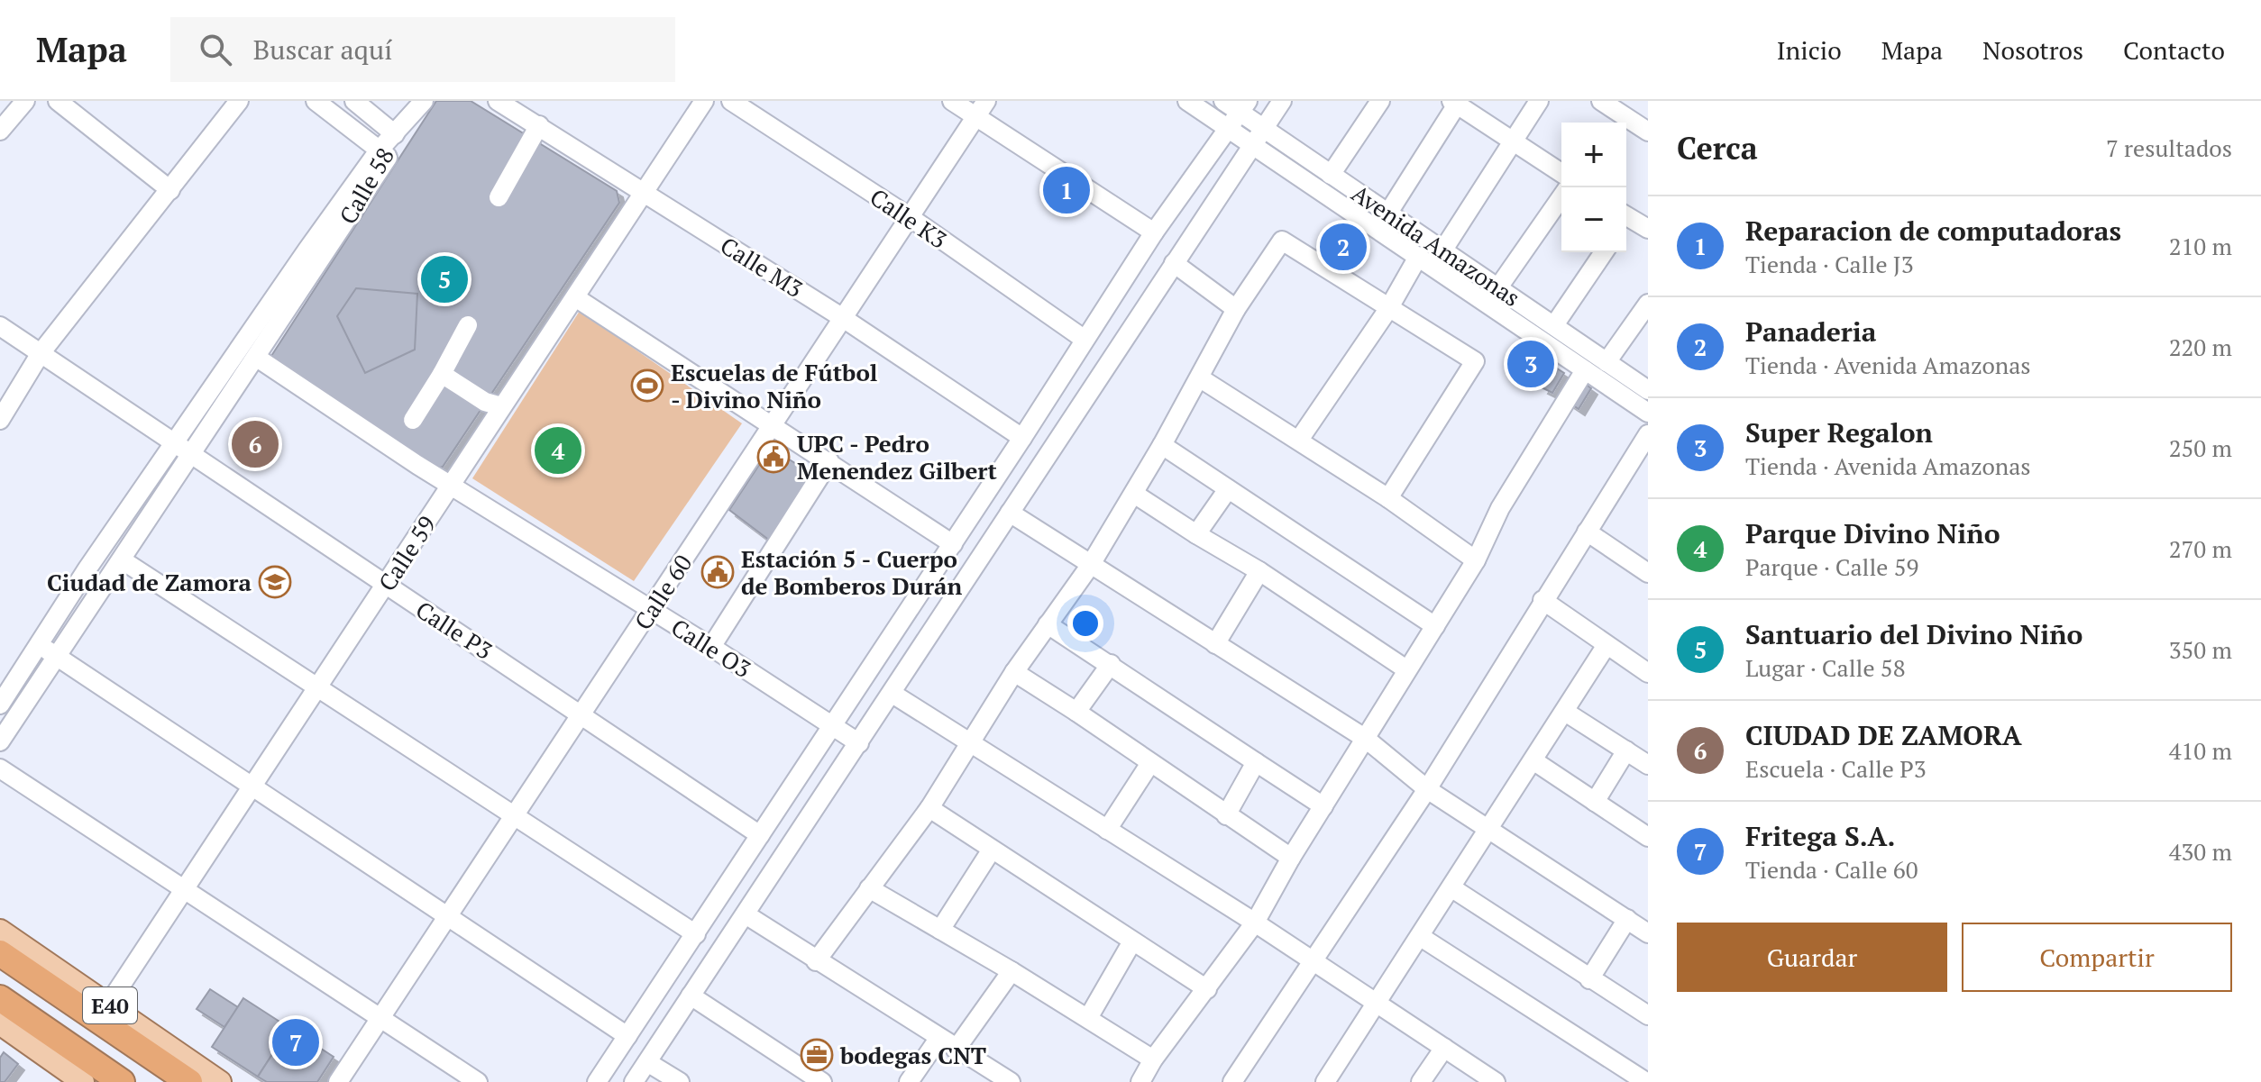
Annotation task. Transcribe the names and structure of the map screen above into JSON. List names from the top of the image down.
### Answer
{
  "streets": {
    "highway": ["E40"],
    "street": [
      "Calle 58",
      "Calle K3",
      "Avenida Amazonas",
      "Calle M3",
      "Calle 59",
      "Calle 60",
      "Calle P3",
      "Calle O3"
    ]
  },
  "crossings": [
    ["Calle 58", "Calle P3"],
    ["Calle 58", "Calle O3"],
    ["Calle K3", "Calle 60"],
    ["Calle M3", "Calle 59"],
    ["Calle M3", "Calle 60"],
    ["Calle 59", "Calle P3"],
    ["Calle 59", "Calle O3"],
    ["Calle 59", "E40"],
    ["Calle 60", "Calle P3"],
    ["Calle 60", "Calle O3"]
  ],
  "places": {
    "sports": ["Escuelas de Fútbol - Divino Niño"],
    "public building": ["UPC - Pedro Menendez Gilbert", "Estación 5 - Cuerpo de Bomberos Durán"],
    "school or university": ["Ciudad de Zamora"],
    "office": ["bodegas CNT"]
  },
  "page": {
    "header": "Mapa",
    "search": "Buscar aquí",
    "nav": [
      "Inicio",
      "Mapa",
      "Nosotros",
      "Contacto"
    ],
    "heading": ["Cerca", "7 resultados"],
    "map_buttons": ["+", "−"],
    "pins": [
      "1",
      "2",
      "5",
      "3",
      "6",
      "4",
      "7"
    ],
    "list": [
      {
        "mark": "1",
        "name": "Reparacion de computadoras",
        "note": "Tienda · Calle J3",
        "value": "210 m"
      },
      {
        "mark": "2",
        "name": "Panaderia",
        "note": "Tienda · Avenida Amazonas",
        "value": "220 m"
      },
      {
        "mark": "3",
        "name": "Super Regalon",
        "note": "Tienda · Avenida Amazonas",
        "value": "250 m"
      },
      {
        "mark": "4",
        "name": "Parque Divino Niño",
        "note": "Parque · Calle 59",
        "value": "270 m"
      },
      {
        "mark": "5",
        "name": "Santuario del Divino Niño",
        "note": "Lugar · Calle 58",
        "value": "350 m"
      },
      {
        "mark": "6",
        "name": "CIUDAD DE ZAMORA",
        "note": "Escuela · Calle P3",
        "value": "410 m"
      },
      {
        "mark": "7",
        "name": "Fritega S.A.",
        "note": "Tienda · Calle 60",
        "value": "430 m"
      }
    ],
    "buttons": ["Guardar", "Compartir"]
  }
}
